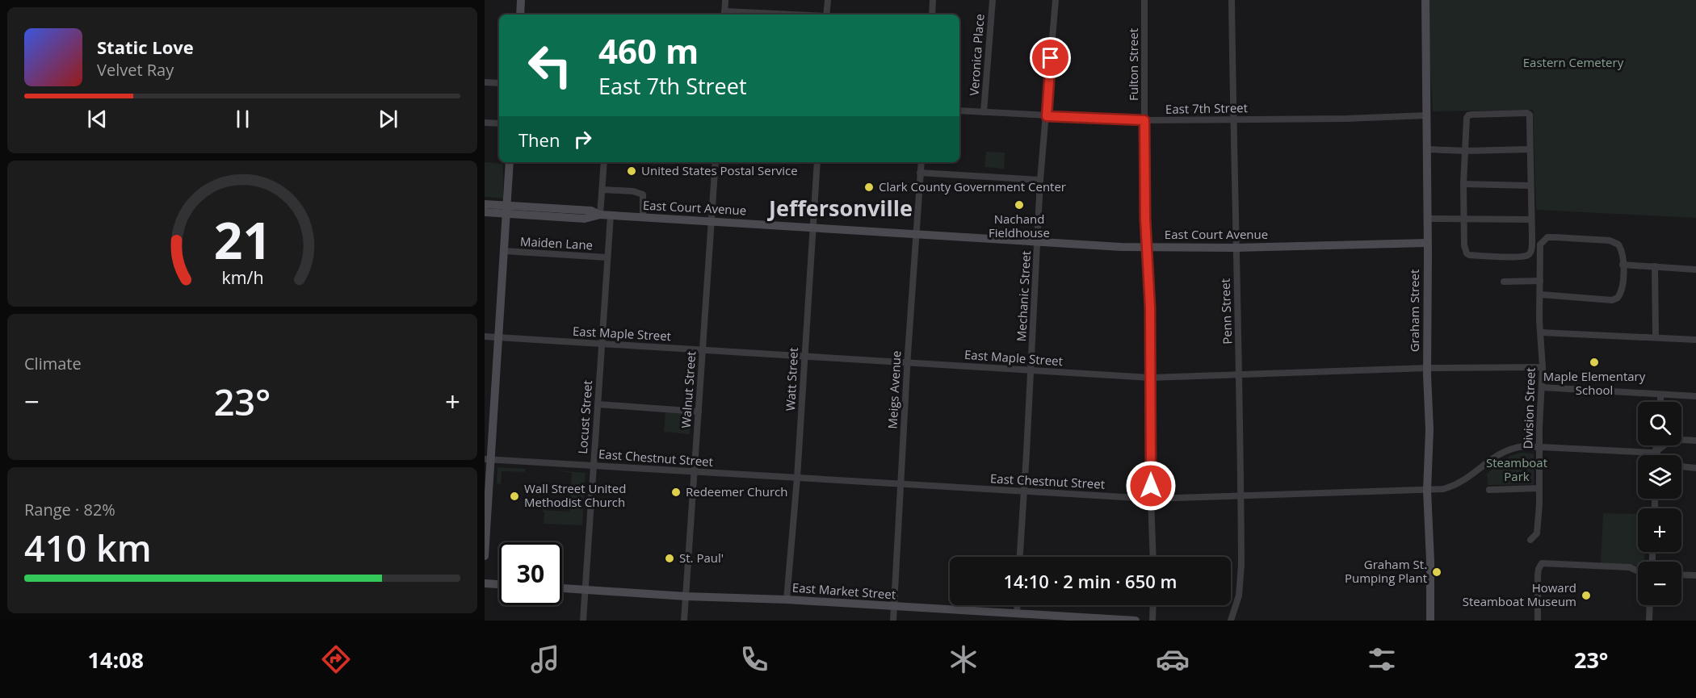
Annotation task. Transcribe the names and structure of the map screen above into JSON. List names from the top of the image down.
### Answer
{
  "streets": {
    "street": [
      "Veronica Place",
      "Fulton Street",
      "East 7th Street",
      "East Court Avenue",
      "Maiden Lane",
      "Mechanic Street",
      "Graham Street",
      "Penn Street",
      "East Maple Street",
      "Watt Street",
      "Walnut Street",
      "Meigs Avenue",
      "Division Street",
      "Locust Street",
      "East Chestnut Street",
      "East Market Street"
    ]
  },
  "crossings": [
    ["Veronica Place", "East 7th Street"],
    ["Fulton Street", "East 7th Street"],
    ["Fulton Street", "East Court Avenue"],
    ["Fulton Street", "East Maple Street"],
    ["Fulton Street", "East Chestnut Street"],
    ["East 7th Street", "Mechanic Street"],
    ["East 7th Street", "Graham Street"],
    ["East 7th Street", "Penn Street"],
    ["East Court Avenue", "Mechanic Street"],
    ["East Court Avenue", "Graham Street"],
    ["East Court Avenue", "Penn Street"],
    ["East Court Avenue", "Watt Street"],
    ["East Court Avenue", "Walnut Street"],
    ["East Court Avenue", "Meigs Avenue"],
    ["East Court Avenue", "Locust Street"],
    ["Maiden Lane", "Locust Street"],
    ["Mechanic Street", "East Maple Street"],
    ["Mechanic Street", "East Chestnut Street"],
    ["Graham Street", "East Maple Street"],
    ["Graham Street", "East Chestnut Street"],
    ["Penn Street", "East Maple Street"],
    ["Penn Street", "East Chestnut Street"],
    ["East Maple Street", "Watt Street"],
    ["East Maple Street", "Walnut Street"],
    ["East Maple Street", "Meigs Avenue"],
    ["East Maple Street", "Division Street"],
    ["East Maple Street", "Locust Street"],
    ["Watt Street", "East Chestnut Street"],
    ["Watt Street", "East Market Street"],
    ["Walnut Street", "East Chestnut Street"],
    ["Walnut Street", "East Market Street"],
    ["Meigs Avenue", "East Chestnut Street"],
    ["Meigs Avenue", "East Market Street"],
    ["Division Street", "East Chestnut Street"],
    ["Locust Street", "East Chestnut Street"],
    ["Locust Street", "East Market Street"]
  ],
  "districts": ["Jeffersonville"],
  "parks": ["Eastern Cemetery", "Steamboat Park"],
  "places": [
    "United States Postal Service",
    "Clark County Government Center",
    "Nachand Fieldhouse",
    "Maple Elementary School",
    "Redeemer Church",
    "Wall Street United Methodist Church",
    "St. Paul'",
    "Graham St. Pumping Plant",
    "Howard Steamboat Museum"
  ],
  "page": {
    "turn": ["460 m", "East 7th Street"],
    "song": ["Static Love", "Velvet Ray"],
    "then": "Then",
    "tile": [
      "Climate",
      ["Range · 82%", "410 km"]
    ],
    "heat": ["−", "23°", "+"],
    "map_buttons": ["+", "−"],
    "limit": "30",
    "trip": "14:10 · 2 min · 650 m",
    "tabs": ["14:08", "23°"],
    "gauge": ["21", "km/h"]
  }
}
